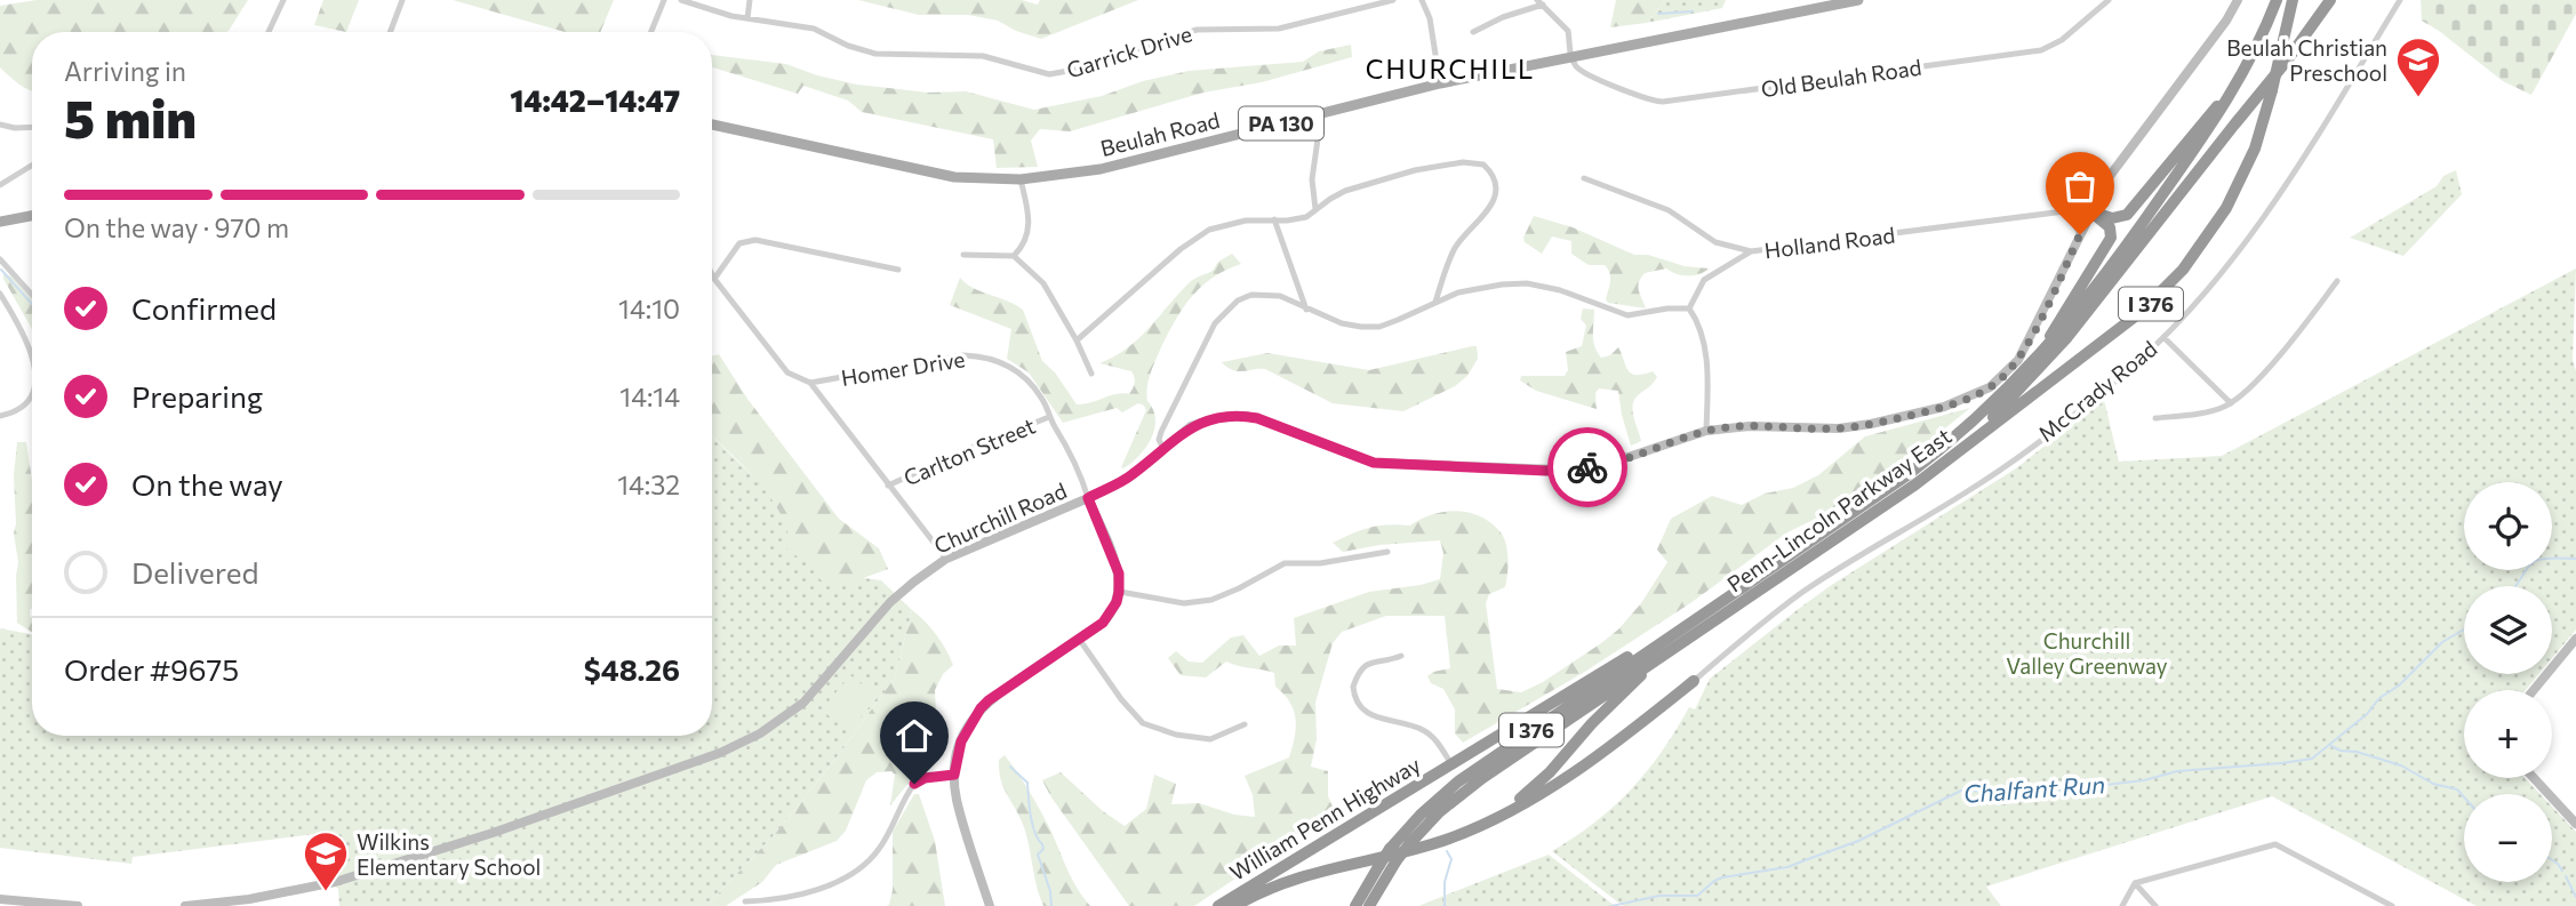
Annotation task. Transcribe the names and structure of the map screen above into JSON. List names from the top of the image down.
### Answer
{
  "streets": {
    "highway": ["I 376", "Penn-Lincoln Parkway East", "William Penn Highway"],
    "main road": ["PA 130", "Beulah Road"],
    "street": [
      "Garrick Drive",
      "Old Beulah Road",
      "Holland Road",
      "Homer Drive",
      "McCrady Road",
      "Carlton Street",
      "Churchill Road"
    ]
  },
  "crossings": [
    ["Old Beulah Road", "Beulah Road"],
    ["Holland Road", "Churchill Road"],
    ["Homer Drive", "Carlton Street"],
    ["Homer Drive", "Churchill Road"],
    ["Penn-Lincoln Parkway East", "William Penn Highway"]
  ],
  "districts": ["CHURCHILL"],
  "water": ["Chalfant Run"],
  "parks": ["Churchill Valley Greenway"],
  "places": {
    "school or university": ["Beulah Christian Preschool", "Wilkins Elementary School"]
  },
  "page": {
    "heading": ["5 min", "Arriving in", "14:42–14:47"],
    "panel": ["Order #9675", "$48.26"],
    "bar": "On the way · 970 m",
    "list": [
      ["Confirmed", "14:10"],
      ["Preparing", "14:14"],
      ["On the way", "14:32"],
      "Delivered"
    ],
    "map_buttons": ["+", "−"]
  }
}
